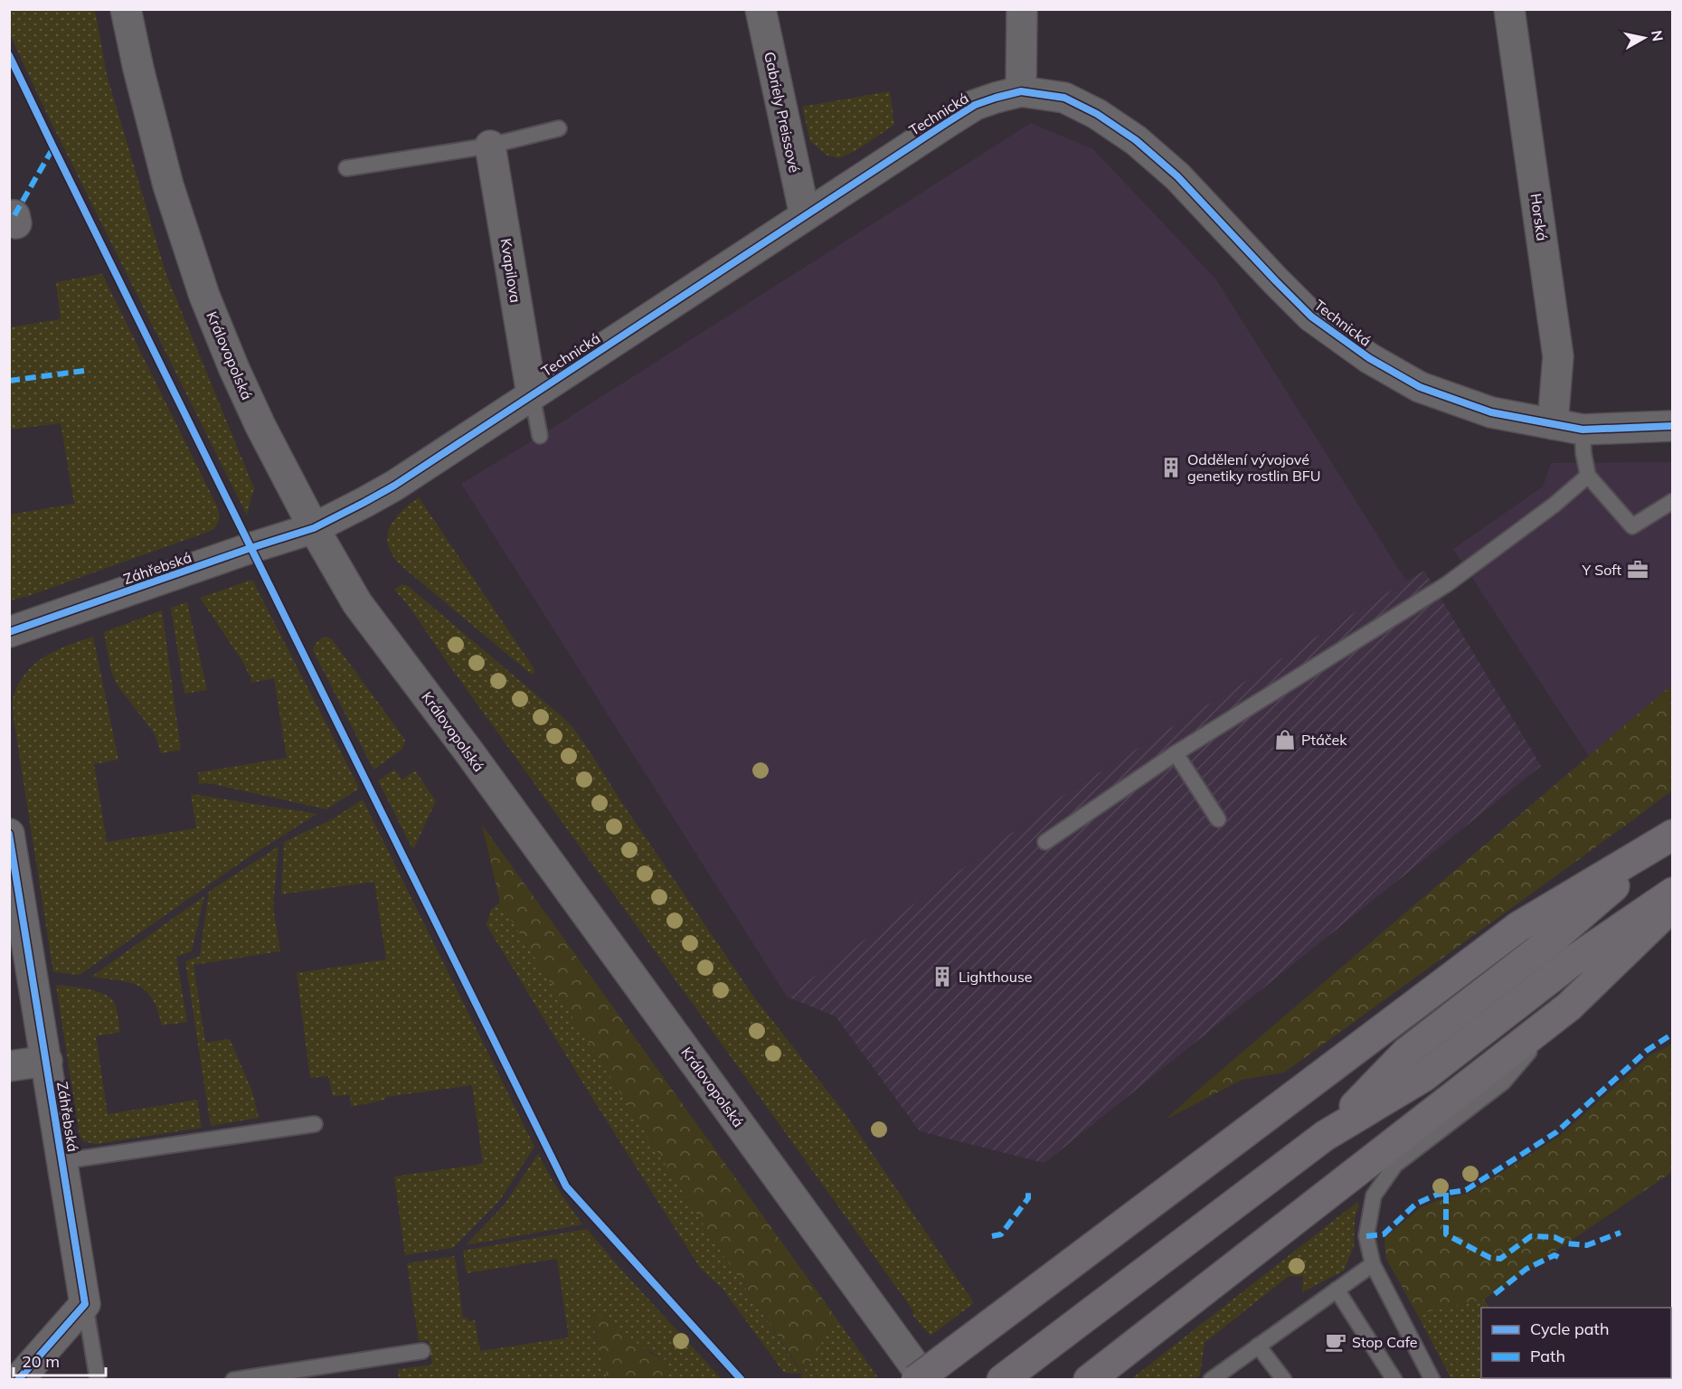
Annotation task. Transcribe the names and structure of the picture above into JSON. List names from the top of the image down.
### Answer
{
  "streets": {
    "street": [
      "Gabriely Preissové",
      "Technická",
      "Horská",
      "Kvapilova",
      "Královopolská",
      "Záhřebská"
    ]
  },
  "crossings": [
    ["Gabriely Preissové", "Technická"],
    ["Technická", "Horská"],
    ["Technická", "Kvapilova"],
    ["Technická", "Královopolská"],
    ["Technická", "Záhřebská"],
    ["Královopolská", "Záhřebská"]
  ],
  "places": {
    "building": ["Oddělení vývojové genetiky rostlin BFU", "Lighthouse"],
    "office": ["Y Soft"],
    "shop": ["Ptáček"],
    "cafe": ["Stop Cafe"]
  },
  "legend": ["Cycle path", "Path"],
  "scale_bar": "20 m",
  "north": "right"
}
